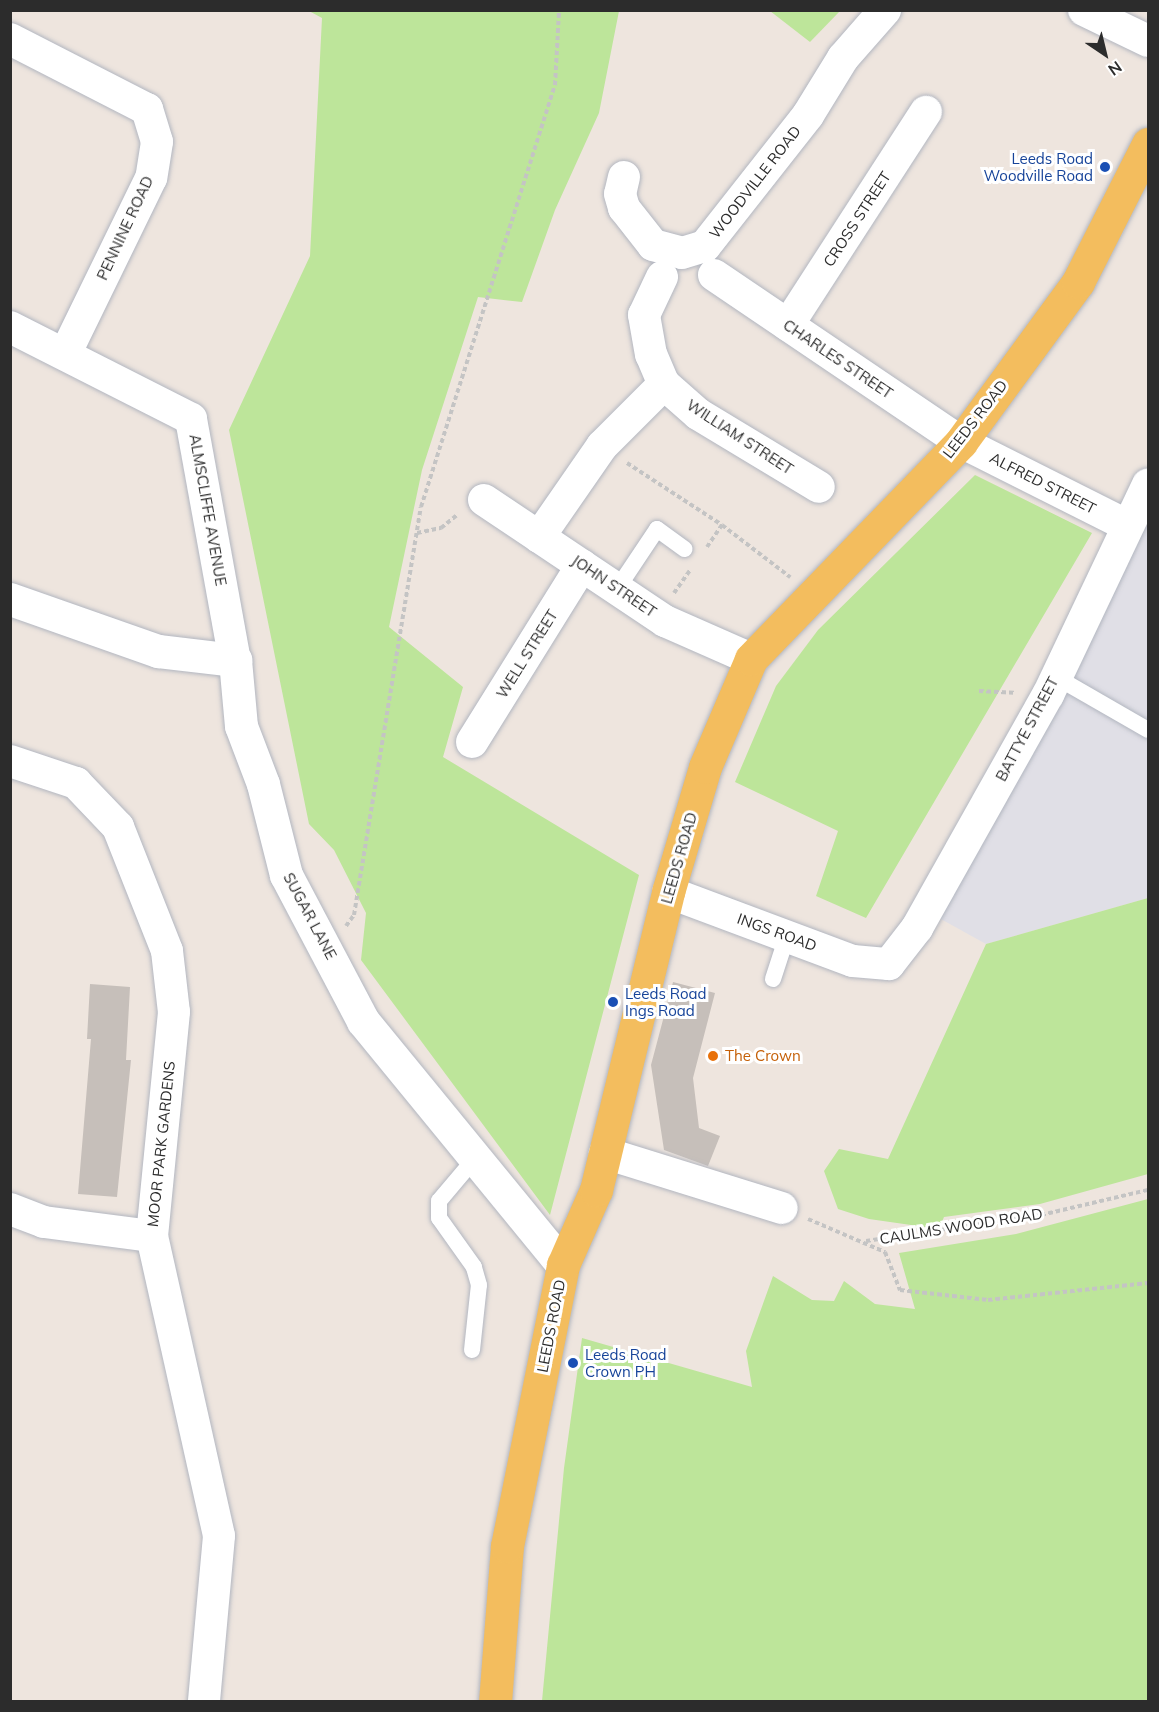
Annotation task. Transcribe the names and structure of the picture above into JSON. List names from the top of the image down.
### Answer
{
  "streets": {
    "main road": ["LEEDS ROAD"],
    "street": [
      "WOODVILLE ROAD",
      "CROSS STREET",
      "PENNINE ROAD",
      "CHARLES STREET",
      "WILLIAM STREET",
      "ALFRED STREET",
      "ALMSCLIFFE AVENUE",
      "JOHN STREET",
      "WELL STREET",
      "BATTYE STREET",
      "SUGAR LANE",
      "INGS ROAD",
      "MOOR PARK GARDENS"
    ],
    "path": ["CAULMS WOOD ROAD"]
  },
  "crossings": [
    ["CROSS STREET", "CHARLES STREET"],
    ["PENNINE ROAD", "ALMSCLIFFE AVENUE"],
    ["CHARLES STREET", "LEEDS ROAD"],
    ["CHARLES STREET", "ALFRED STREET"],
    ["LEEDS ROAD", "ALFRED STREET"],
    ["LEEDS ROAD", "JOHN STREET"],
    ["LEEDS ROAD", "SUGAR LANE"],
    ["LEEDS ROAD", "INGS ROAD"],
    ["ALFRED STREET", "BATTYE STREET"],
    ["ALMSCLIFFE AVENUE", "SUGAR LANE"],
    ["JOHN STREET", "WELL STREET"],
    ["BATTYE STREET", "INGS ROAD"]
  ],
  "places": [
    "Leeds Road Woodville Road",
    "Leeds Road Ings Road",
    "The Crown",
    "Leeds Road Crown PH"
  ],
  "north": "bottom right"
}
